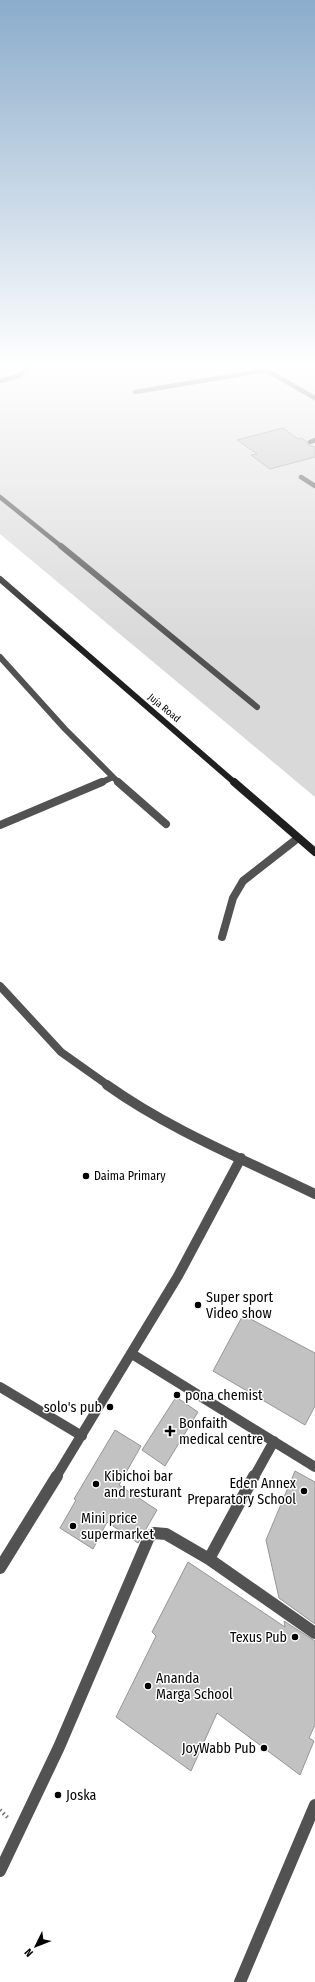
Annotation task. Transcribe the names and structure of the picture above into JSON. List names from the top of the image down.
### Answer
{
  "streets": {
    "main road": ["Juja Road"]
  },
  "places": {
    "other": [
      "Daima Primary",
      "Super sport Video show",
      "pona chemist",
      "solo's pub",
      "Kibichoi bar and resturant",
      "Eden Annex Preparatory School",
      "Mini price supermarket",
      "Texus Pub",
      "Ananda Marga School",
      "JoyWabb Pub",
      "Joska"
    ],
    "health": ["Bonfaith medical centre"]
  },
  "north": "bottom left"
}
